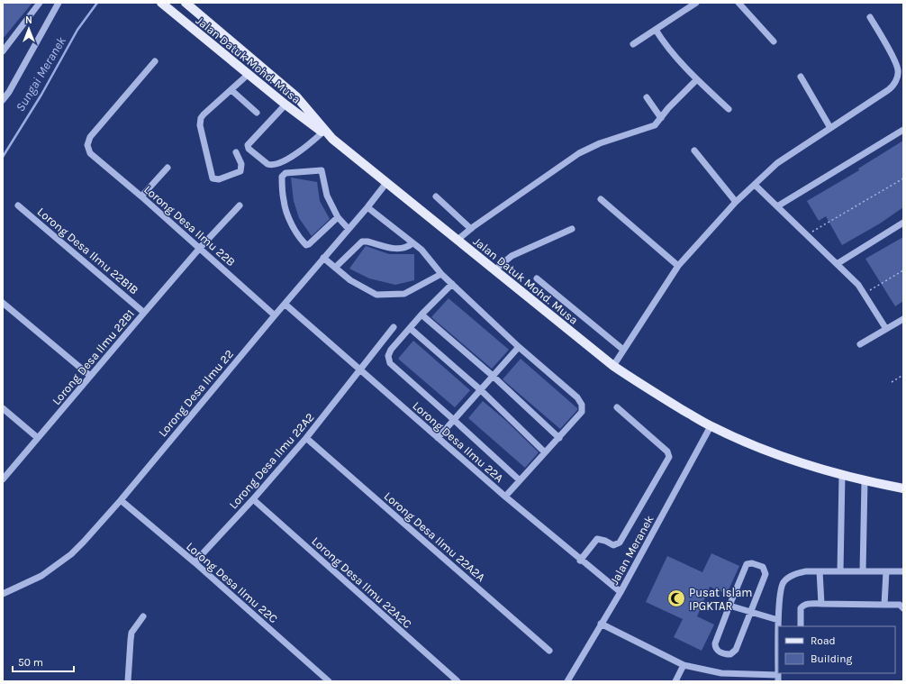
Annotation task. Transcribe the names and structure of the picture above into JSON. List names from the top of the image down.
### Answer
{
  "streets": {
    "main road": ["Jalan Datuk Mohd. Musa"],
    "street": [
      "Lorong Desa Ilmu 22B",
      "Lorong Desa Ilmu 22B1B",
      "Lorong Desa Ilmu 22B1",
      "Lorong Desa Ilmu 22",
      "Lorong Desa Ilmu 22A",
      "Lorong Desa Ilmu 22A2",
      "Lorong Desa Ilmu 22A2A",
      "Jalan Meranek",
      "Lorong Desa Ilmu 22C",
      "Lorong Desa Ilmu 22A2C"
    ]
  },
  "crossings": [
    ["Jalan Datuk Mohd. Musa", "Lorong Desa Ilmu 22"],
    ["Jalan Datuk Mohd. Musa", "Jalan Meranek"],
    ["Lorong Desa Ilmu 22B", "Lorong Desa Ilmu 22B1"],
    ["Lorong Desa Ilmu 22B", "Lorong Desa Ilmu 22"],
    ["Lorong Desa Ilmu 22B1B", "Lorong Desa Ilmu 22B1"],
    ["Lorong Desa Ilmu 22", "Lorong Desa Ilmu 22A"],
    ["Lorong Desa Ilmu 22", "Lorong Desa Ilmu 22C"],
    ["Lorong Desa Ilmu 22A", "Lorong Desa Ilmu 22A2"],
    ["Lorong Desa Ilmu 22A", "Jalan Meranek"],
    ["Lorong Desa Ilmu 22A2", "Lorong Desa Ilmu 22A2A"],
    ["Lorong Desa Ilmu 22A2", "Lorong Desa Ilmu 22C"],
    ["Lorong Desa Ilmu 22A2", "Lorong Desa Ilmu 22A2C"]
  ],
  "water": ["Sungai Meranek"],
  "places": {
    "mosque": ["Pusat Islam IPGKTAR"]
  },
  "legend": ["Road", "Building"],
  "scale_bar": "50 m",
  "north": "top"
}
